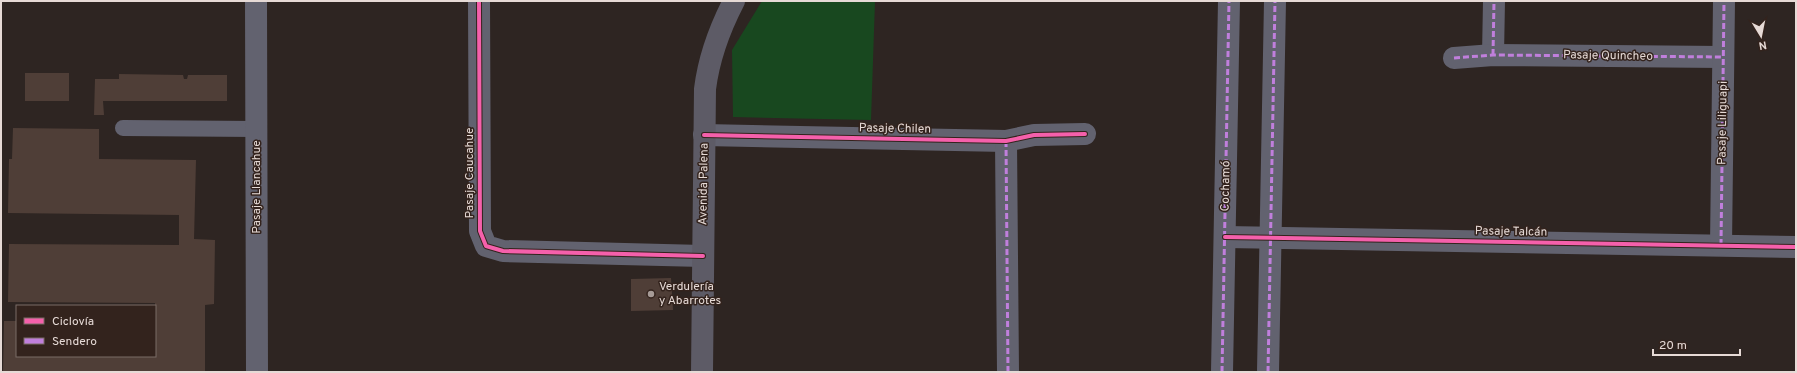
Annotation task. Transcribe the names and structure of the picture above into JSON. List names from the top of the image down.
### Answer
{
  "streets": {
    "street": [
      "Pasaje Quincheo",
      "Pasaje Liliguapi",
      "Pasaje Chilen",
      "Pasaje Caucahue",
      "Avenida Palena",
      "Cochamó",
      "Pasaje Llancahue",
      "Pasaje Talcán"
    ]
  },
  "crossings": [
    ["Pasaje Quincheo", "Pasaje Liliguapi"],
    ["Pasaje Liliguapi", "Pasaje Talcán"],
    ["Pasaje Chilen", "Avenida Palena"],
    ["Pasaje Caucahue", "Avenida Palena"],
    ["Cochamó", "Pasaje Talcán"]
  ],
  "places": ["Verdulería y Abarrotes"],
  "legend": ["Ciclovía", "Sendero"],
  "scale_bar": "20 m",
  "north": "bottom"
}
